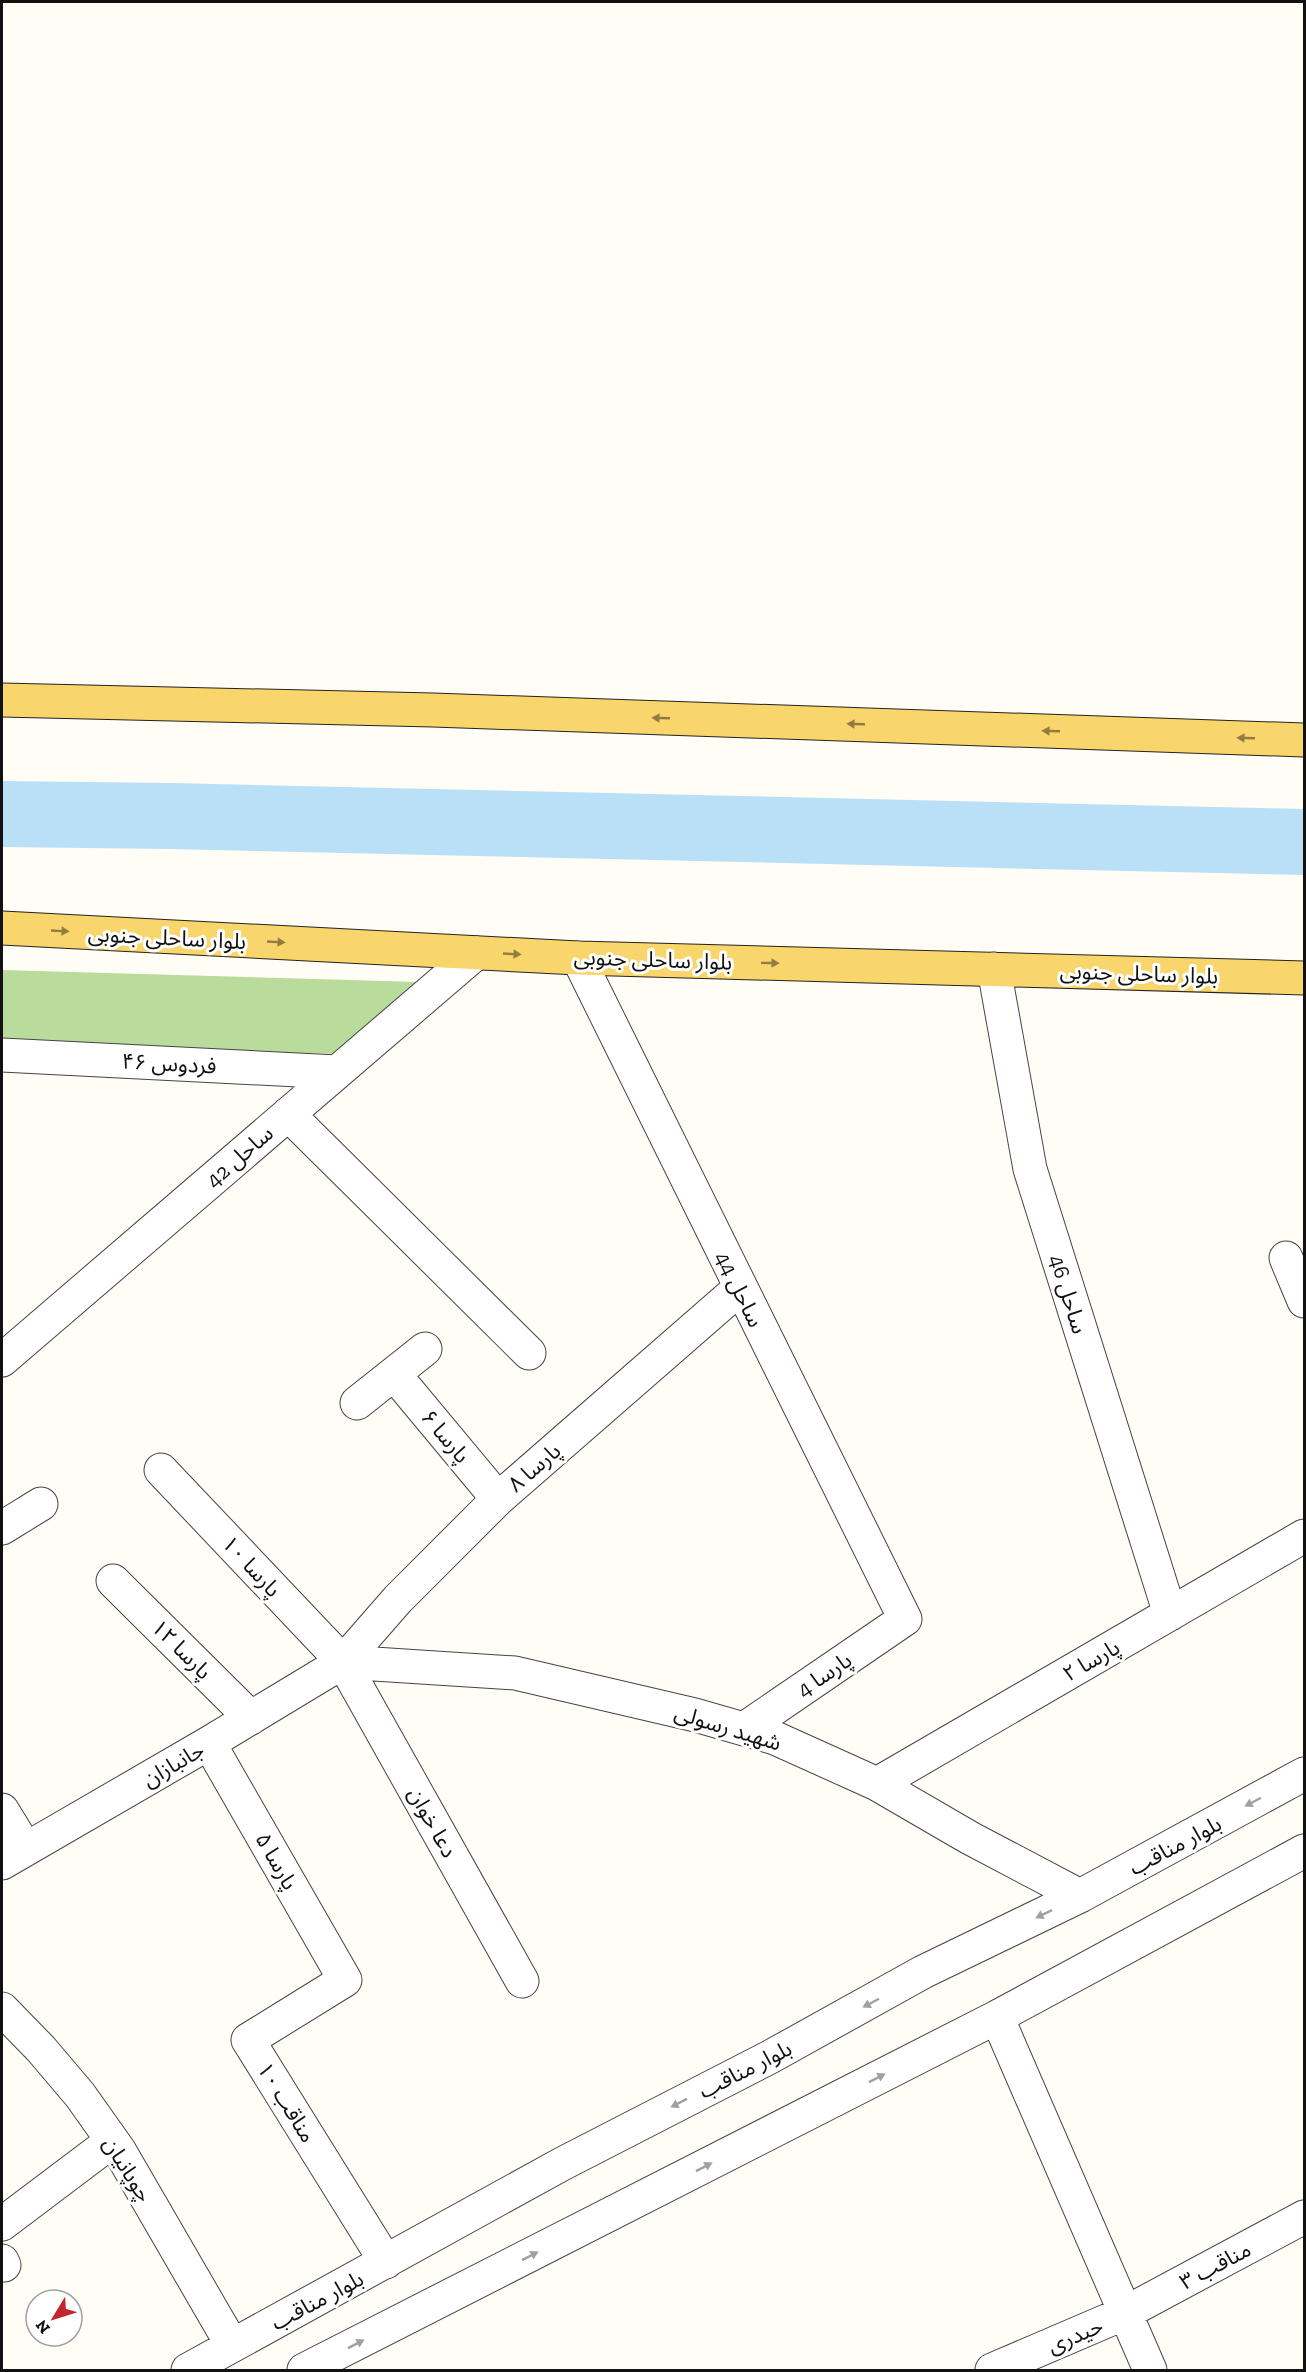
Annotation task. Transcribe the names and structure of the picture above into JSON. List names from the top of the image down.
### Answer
{
  "streets": {
    "main road": ["بلوار ساحلی جنوبی"],
    "street": [
      "فردوس ۴۶",
      "ساحل 42",
      "ساحل 44",
      "ساحل 46",
      "پارسا ۶",
      "پارسا ۸",
      "پارسا ۱۰",
      "پارسا ۱۲",
      "پارسا ۲",
      "پارسا 4",
      "شهید رسولی",
      "جانبازان",
      "دعا خوان",
      "بلوار مناقب",
      "پارسا ۵",
      "مناقب ۱۰",
      "چوپانیان",
      "مناقب ۳",
      "حیدری"
    ]
  },
  "crossings": [
    ["بلوار ساحلی جنوبی", "ساحل 42"],
    ["بلوار ساحلی جنوبی", "ساحل 44"],
    ["بلوار ساحلی جنوبی", "ساحل 46"],
    ["فردوس ۴۶", "ساحل 42"],
    ["ساحل 44", "پارسا ۸"],
    ["ساحل 44", "پارسا 4"],
    ["ساحل 46", "پارسا ۲"],
    ["پارسا ۶", "پارسا ۸"],
    ["پارسا ۸", "پارسا ۱۰"],
    ["پارسا ۸", "شهید رسولی"],
    ["پارسا ۸", "جانبازان"],
    ["پارسا ۸", "دعا خوان"],
    ["پارسا ۱۰", "شهید رسولی"],
    ["پارسا ۱۰", "جانبازان"],
    ["پارسا ۱۰", "دعا خوان"],
    ["پارسا ۱۲", "جانبازان"],
    ["پارسا ۲", "شهید رسولی"],
    ["پارسا 4", "شهید رسولی"],
    ["شهید رسولی", "جانبازان"],
    ["شهید رسولی", "دعا خوان"],
    ["شهید رسولی", "بلوار مناقب"],
    ["جانبازان", "دعا خوان"],
    ["جانبازان", "پارسا ۵"],
    ["بلوار مناقب", "مناقب ۱۰"],
    ["بلوار مناقب", "چوپانیان"],
    ["پارسا ۵", "مناقب ۱۰"],
    ["مناقب ۳", "حیدری"]
  ],
  "north": "bottom left"
}
